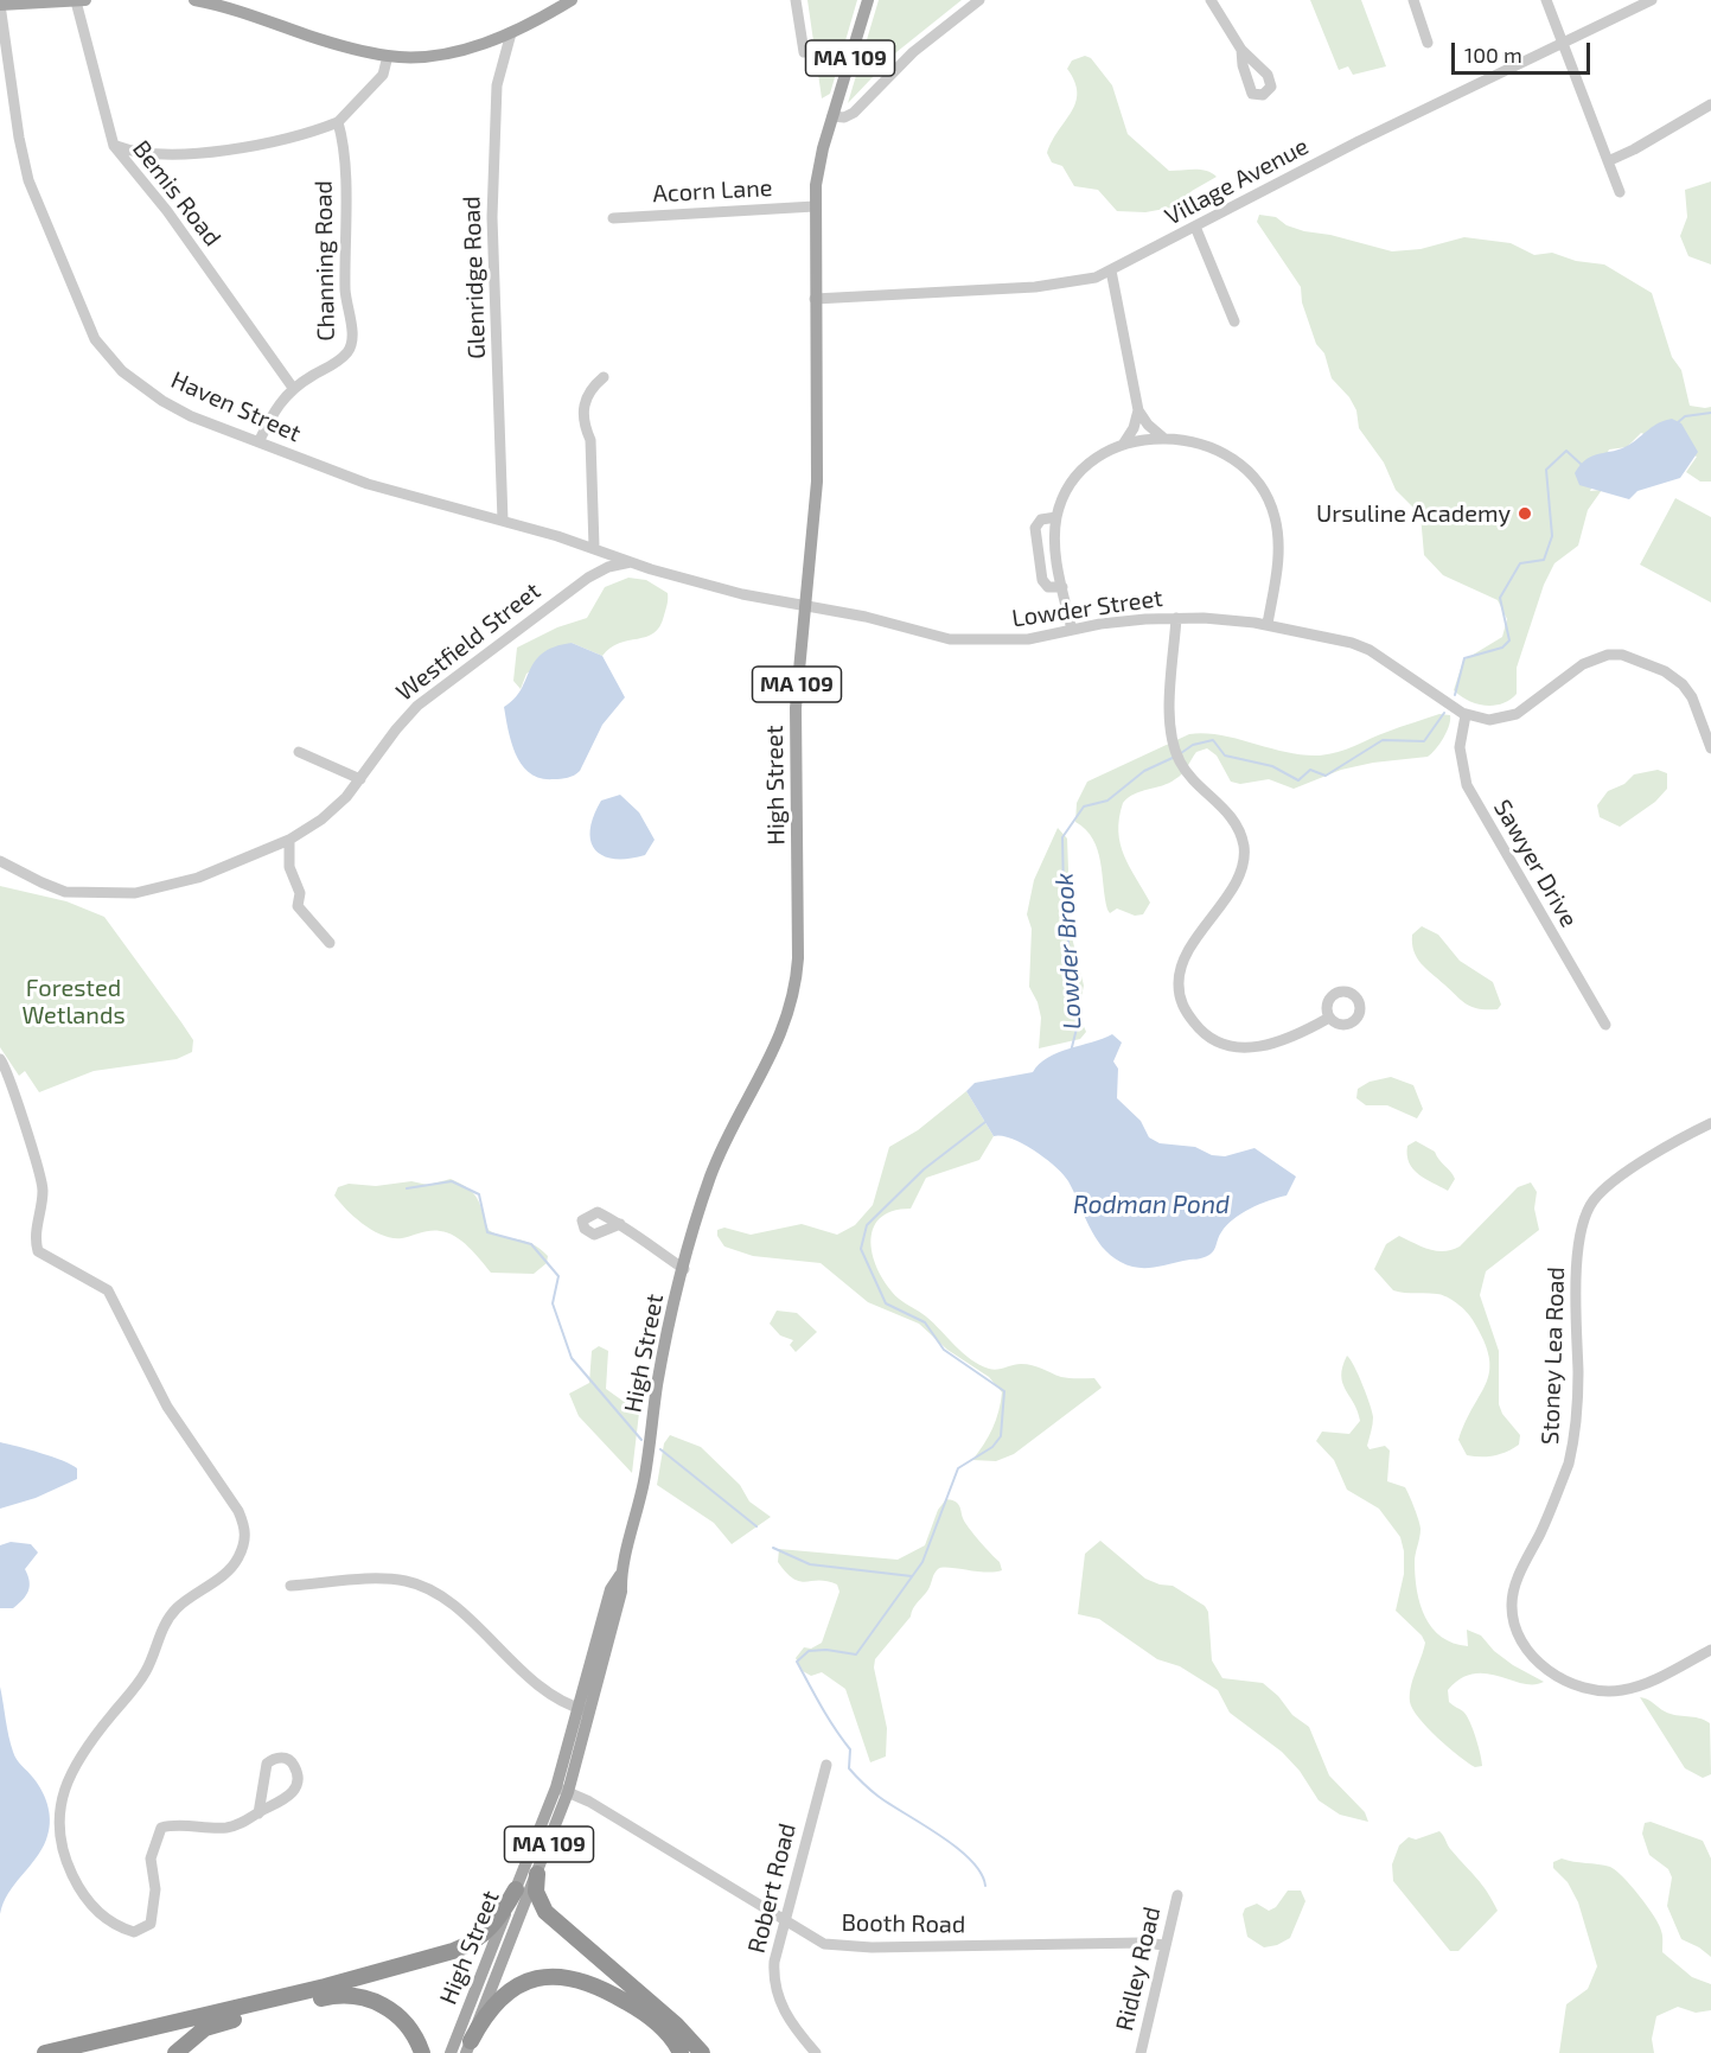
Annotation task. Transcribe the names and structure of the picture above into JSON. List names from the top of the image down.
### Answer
{
  "streets": {
    "main road": ["MA 109", "High Street"],
    "street": [
      "Village Avenue",
      "Acorn Lane",
      "Bemis Road",
      "Channing Road",
      "Glenridge Road",
      "Haven Street",
      "Lowder Street",
      "Westfield Street",
      "Sawyer Drive",
      "Stoney Lea Road",
      "Robert Road",
      "Booth Road",
      "Ridley Road"
    ]
  },
  "crossings": [
    ["MA 109", "High Street"],
    ["Village Avenue", "High Street"],
    ["Acorn Lane", "High Street"],
    ["Bemis Road", "Channing Road"],
    ["Channing Road", "Haven Street"],
    ["Glenridge Road", "Haven Street"],
    ["Haven Street", "Westfield Street"],
    ["Lowder Street", "High Street"],
    ["Lowder Street", "Sawyer Drive"],
    ["High Street", "Booth Road"],
    ["Robert Road", "Booth Road"],
    ["Booth Road", "Ridley Road"]
  ],
  "water": ["Lowder Brook", "Rodman Pond"],
  "parks": ["Forested Wetlands"],
  "places": ["Ursuline Academy"],
  "scale_bar": "100 m"
}
